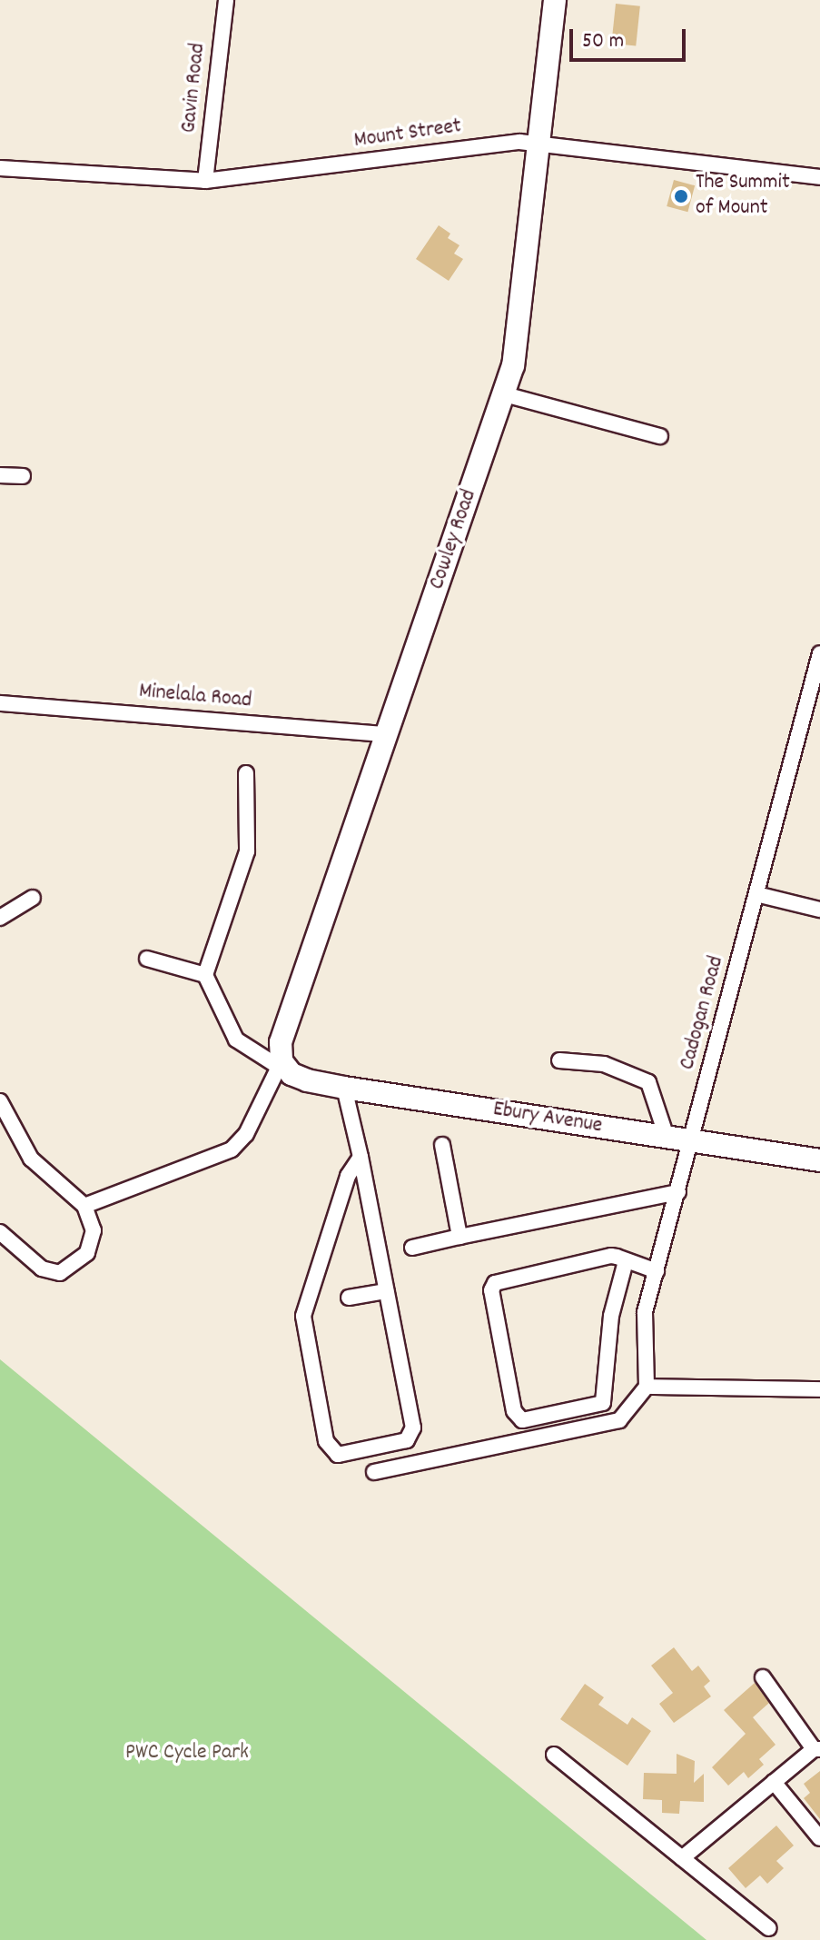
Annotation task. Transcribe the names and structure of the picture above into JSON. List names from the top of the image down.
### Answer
{
  "streets": {
    "street": [
      "Gavin Road",
      "Mount Street",
      "Cowley Road",
      "Minelala Road",
      "Cadogan Road",
      "Ebury Avenue"
    ]
  },
  "crossings": [
    ["Gavin Road", "Mount Street"],
    ["Mount Street", "Cowley Road"],
    ["Cowley Road", "Minelala Road"],
    ["Cowley Road", "Ebury Avenue"],
    ["Cadogan Road", "Ebury Avenue"]
  ],
  "parks": ["PWC Cycle Park"],
  "places": ["The Summit of Mount"],
  "scale_bar": "50 m"
}
